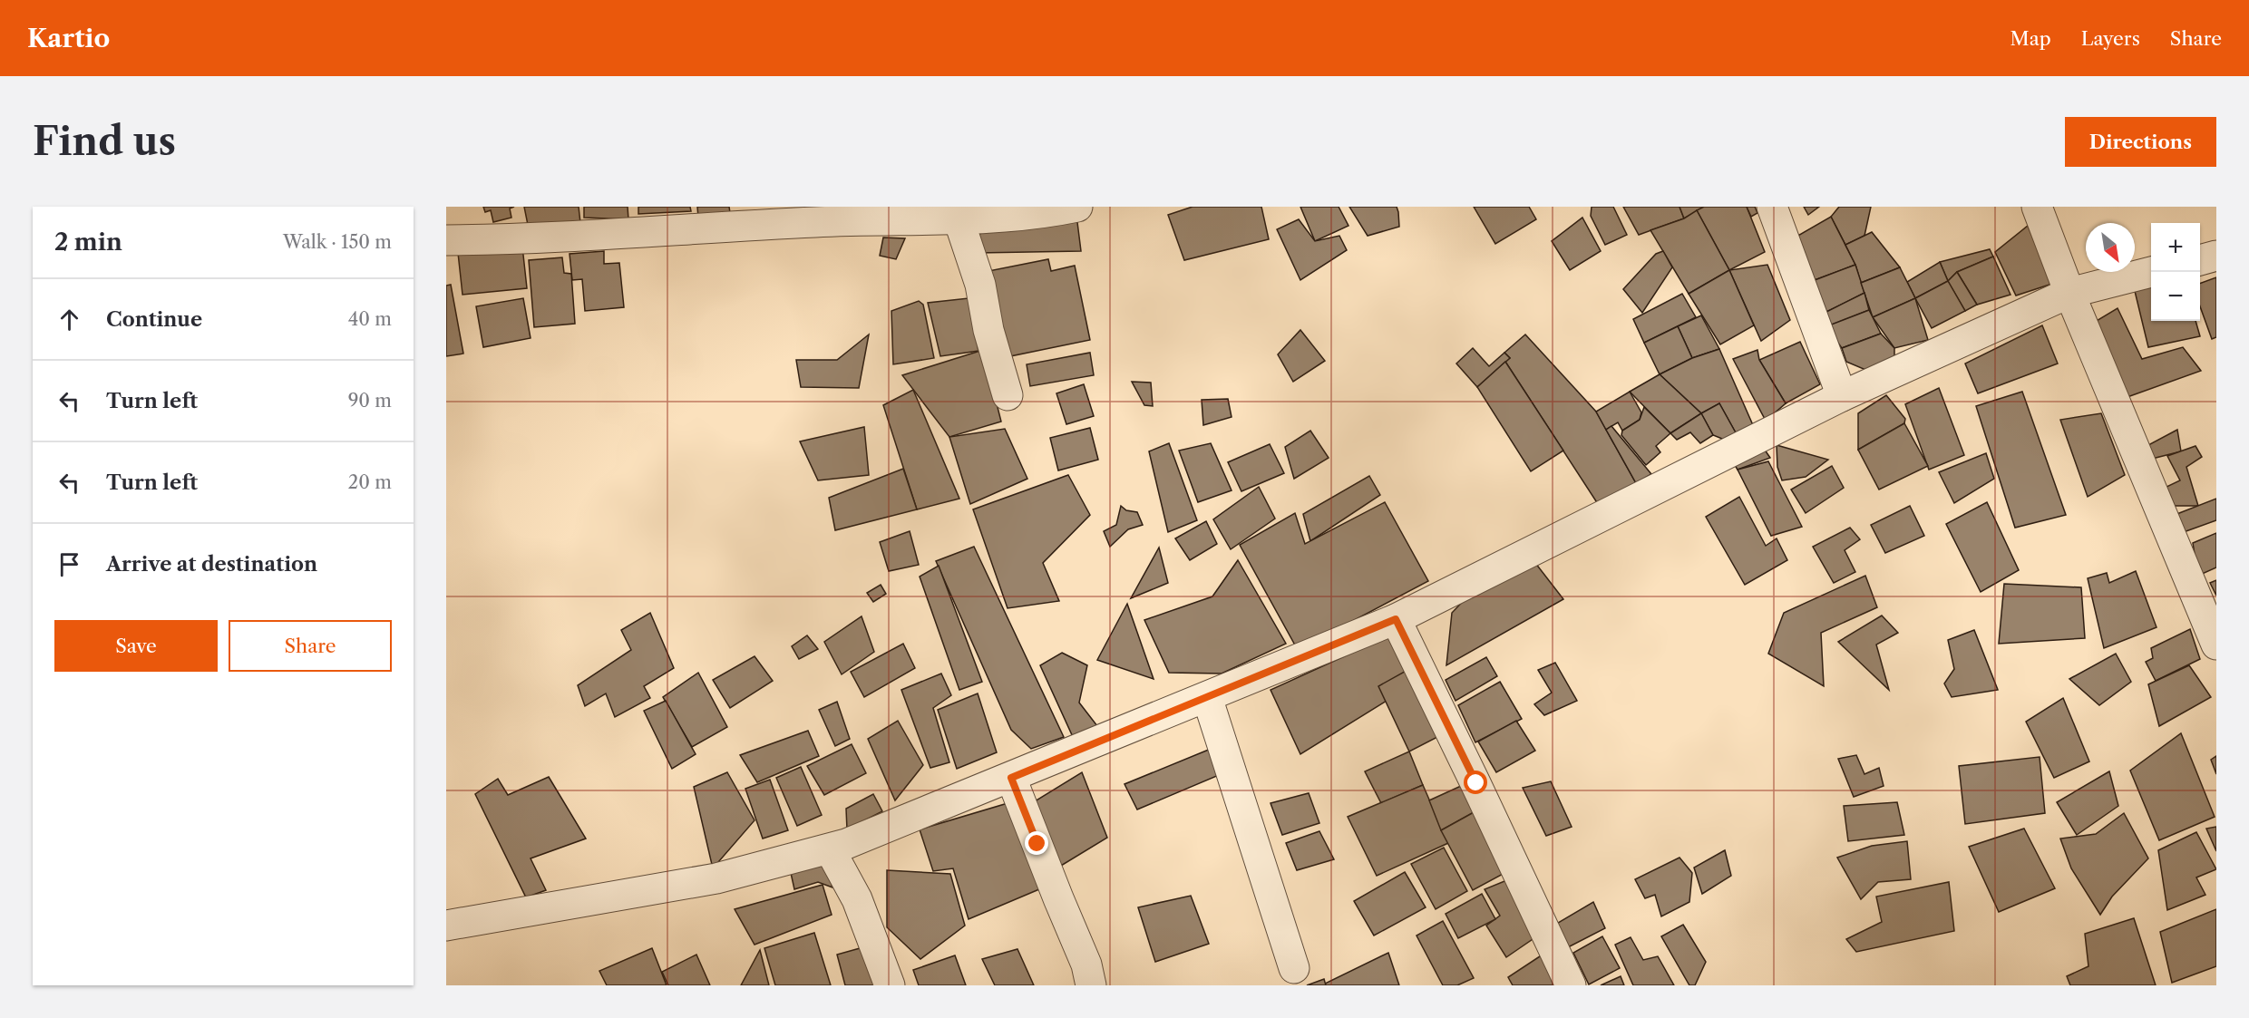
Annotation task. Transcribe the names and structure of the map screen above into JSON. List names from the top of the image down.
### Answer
{
  "north": "bottom right",
  "page": {
    "header": "Kartio",
    "nav": ["Map", "Layers", "Share"],
    "buttons": [
      "Directions",
      ["Save", "Share"]
    ],
    "title": "Find us",
    "heading": ["2 min", "Walk · 150 m"],
    "map_buttons": ["+", "−"],
    "list": [
      ["Continue", "40 m"],
      ["Turn left", "90 m"],
      ["Turn left", "20 m"],
      "Arrive at destination"
    ]
  }
}
